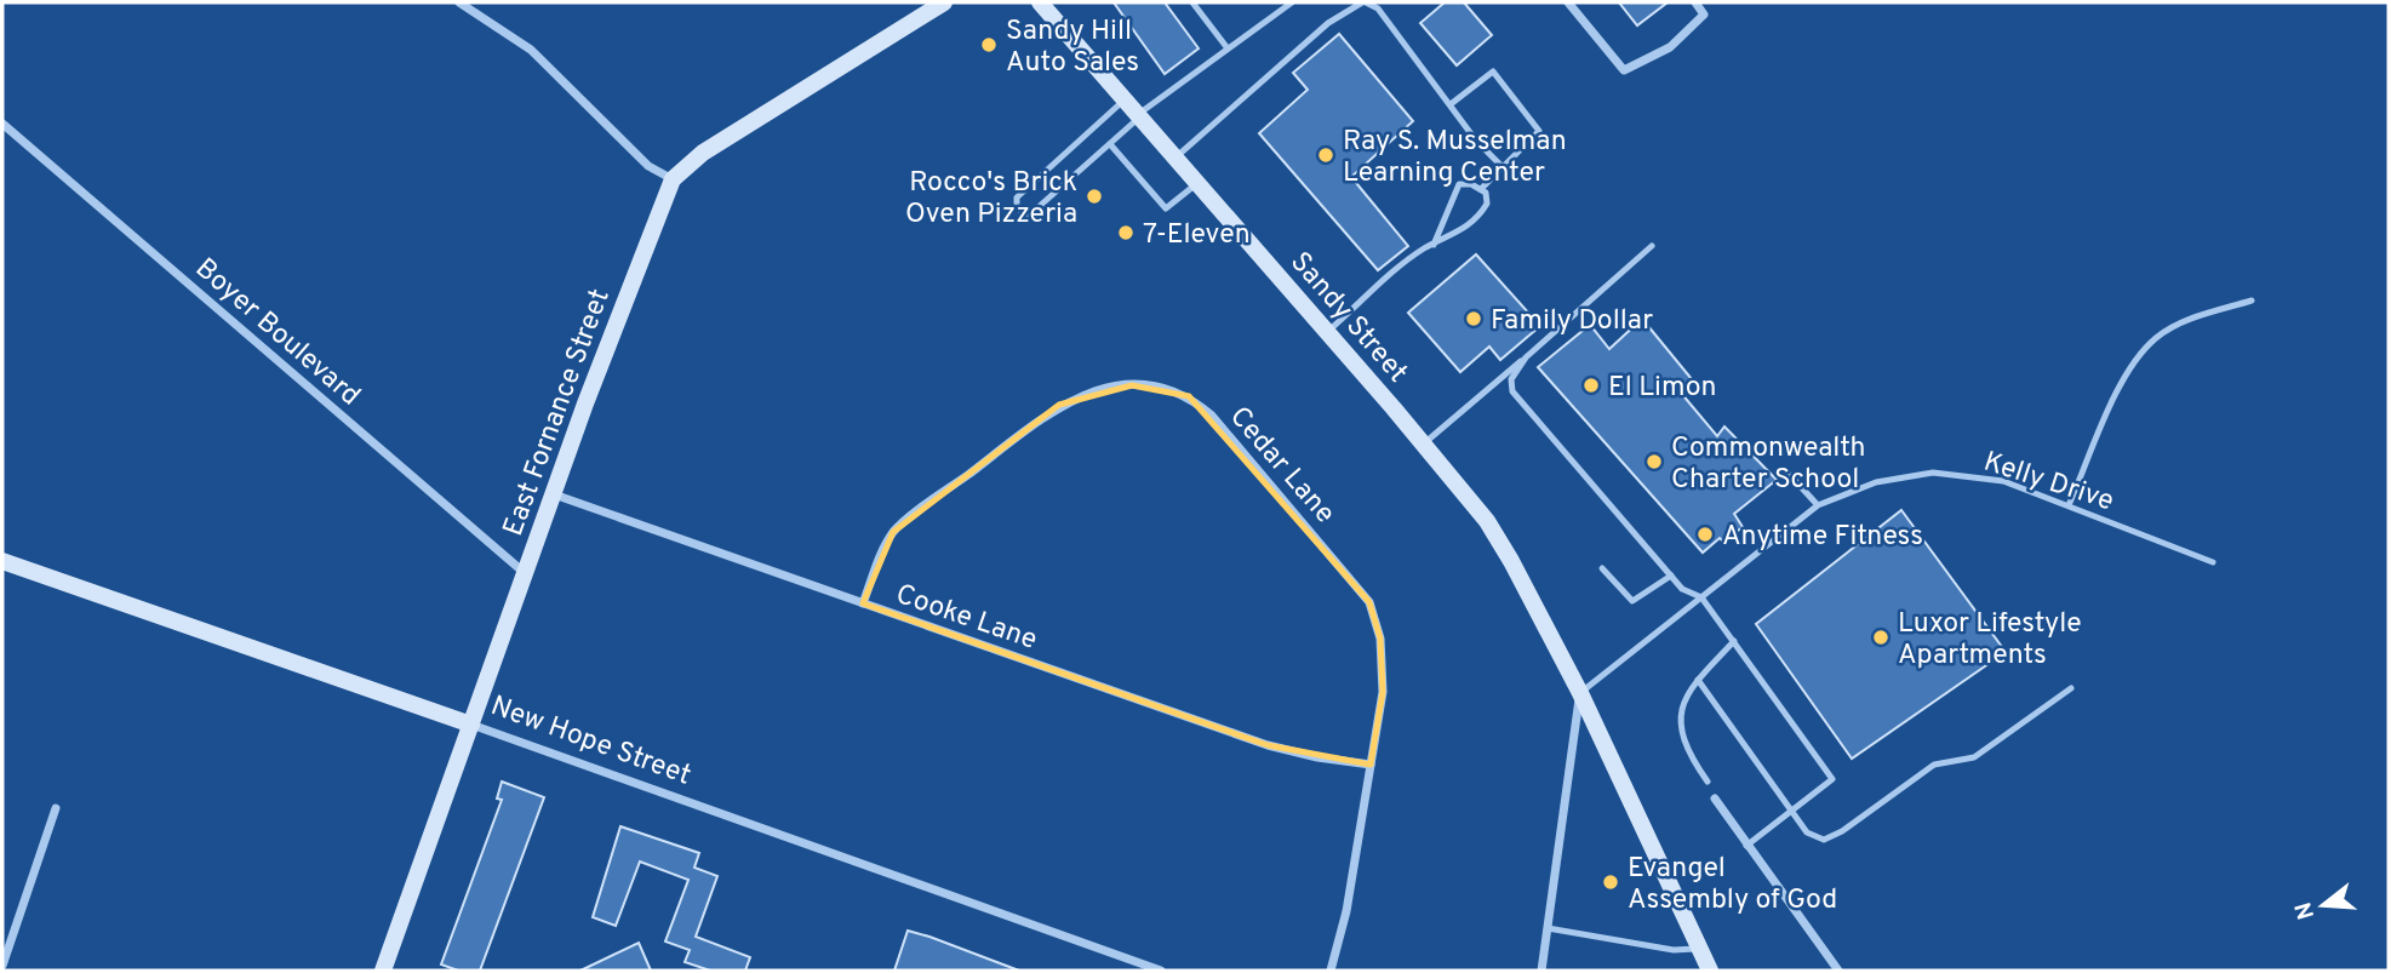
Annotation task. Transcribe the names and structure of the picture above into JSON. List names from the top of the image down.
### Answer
{
  "streets": {
    "street": [
      "Sandy Street",
      "Boyer Boulevard",
      "East Fornance Street",
      "Cedar Lane",
      "Cooke Lane",
      "New Hope Street"
    ],
    "lane": ["Kelly Drive"]
  },
  "crossings": [
    ["Sandy Street", "Kelly Drive"],
    ["Boyer Boulevard", "East Fornance Street"],
    ["East Fornance Street", "Cooke Lane"],
    ["East Fornance Street", "New Hope Street"],
    ["Cedar Lane", "Cooke Lane"]
  ],
  "places": [
    "Sandy Hill Auto Sales",
    "Ray S. Musselman Learning Center",
    "Rocco's Brick Oven Pizzeria",
    "7-Eleven",
    "Family Dollar",
    "El Limon",
    "Commonwealth Charter School",
    "Anytime Fitness",
    "Luxor Lifestyle Apartments",
    "Evangel Assembly of God"
  ],
  "north": "left"
}
